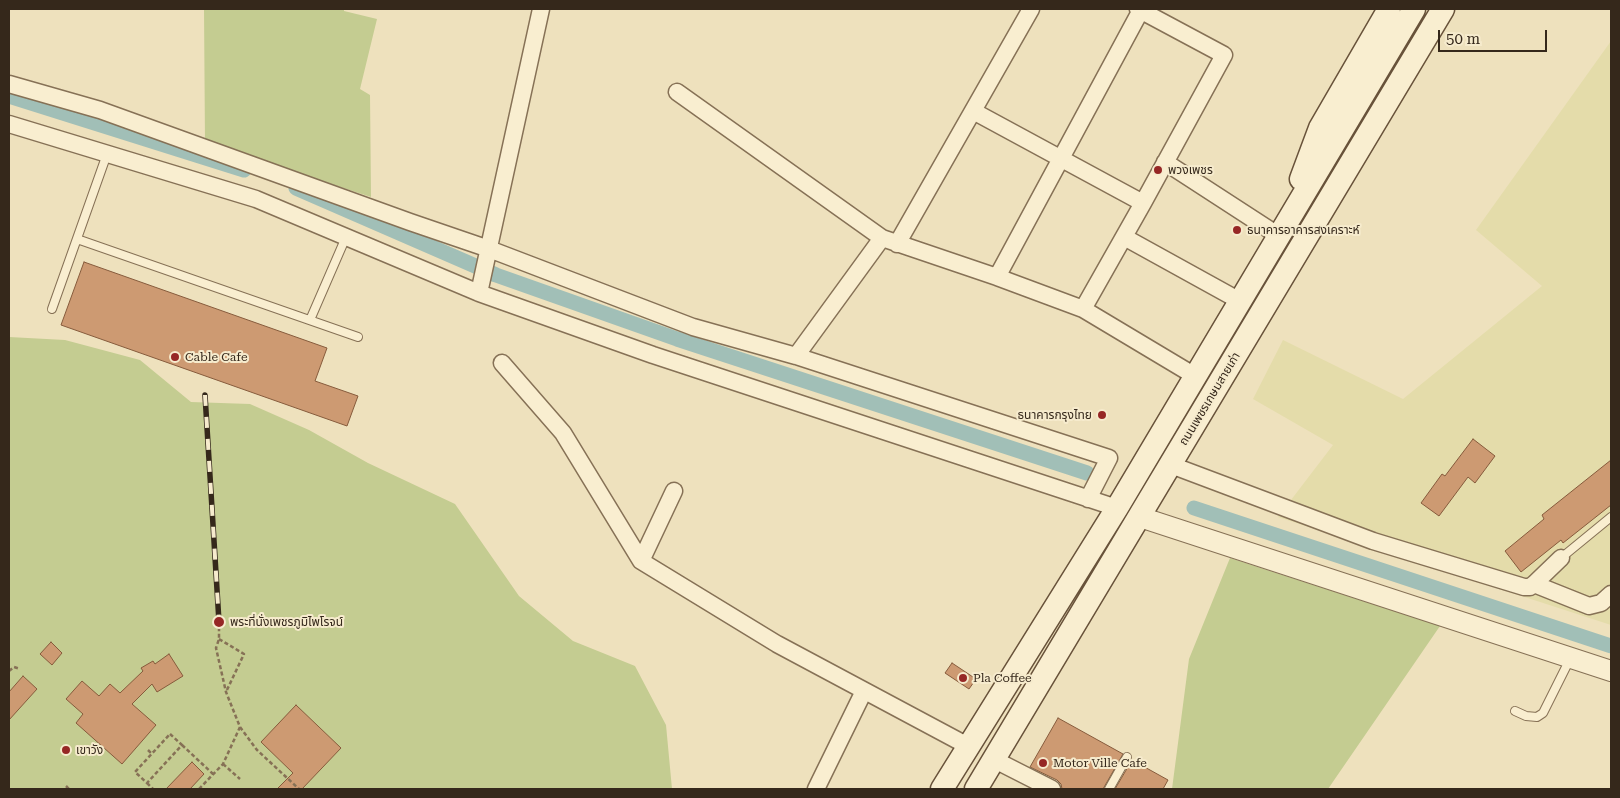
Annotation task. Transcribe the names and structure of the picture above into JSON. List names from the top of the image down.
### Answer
{
  "streets": {
    "main road": ["ถนนเพชรเกษมสายเก่า"]
  },
  "places": [
    "พวงเพชร",
    "ธนาคารอาคารสงเคราะห์",
    "Cable Cafe",
    "ธนาคารกรุงไทย",
    "พระที่นั่งเพชรภูมิไพโรจน์",
    "Pla Coffee",
    "เขาวัง",
    "Motor Ville Cafe"
  ],
  "scale_bar": "50 m"
}
